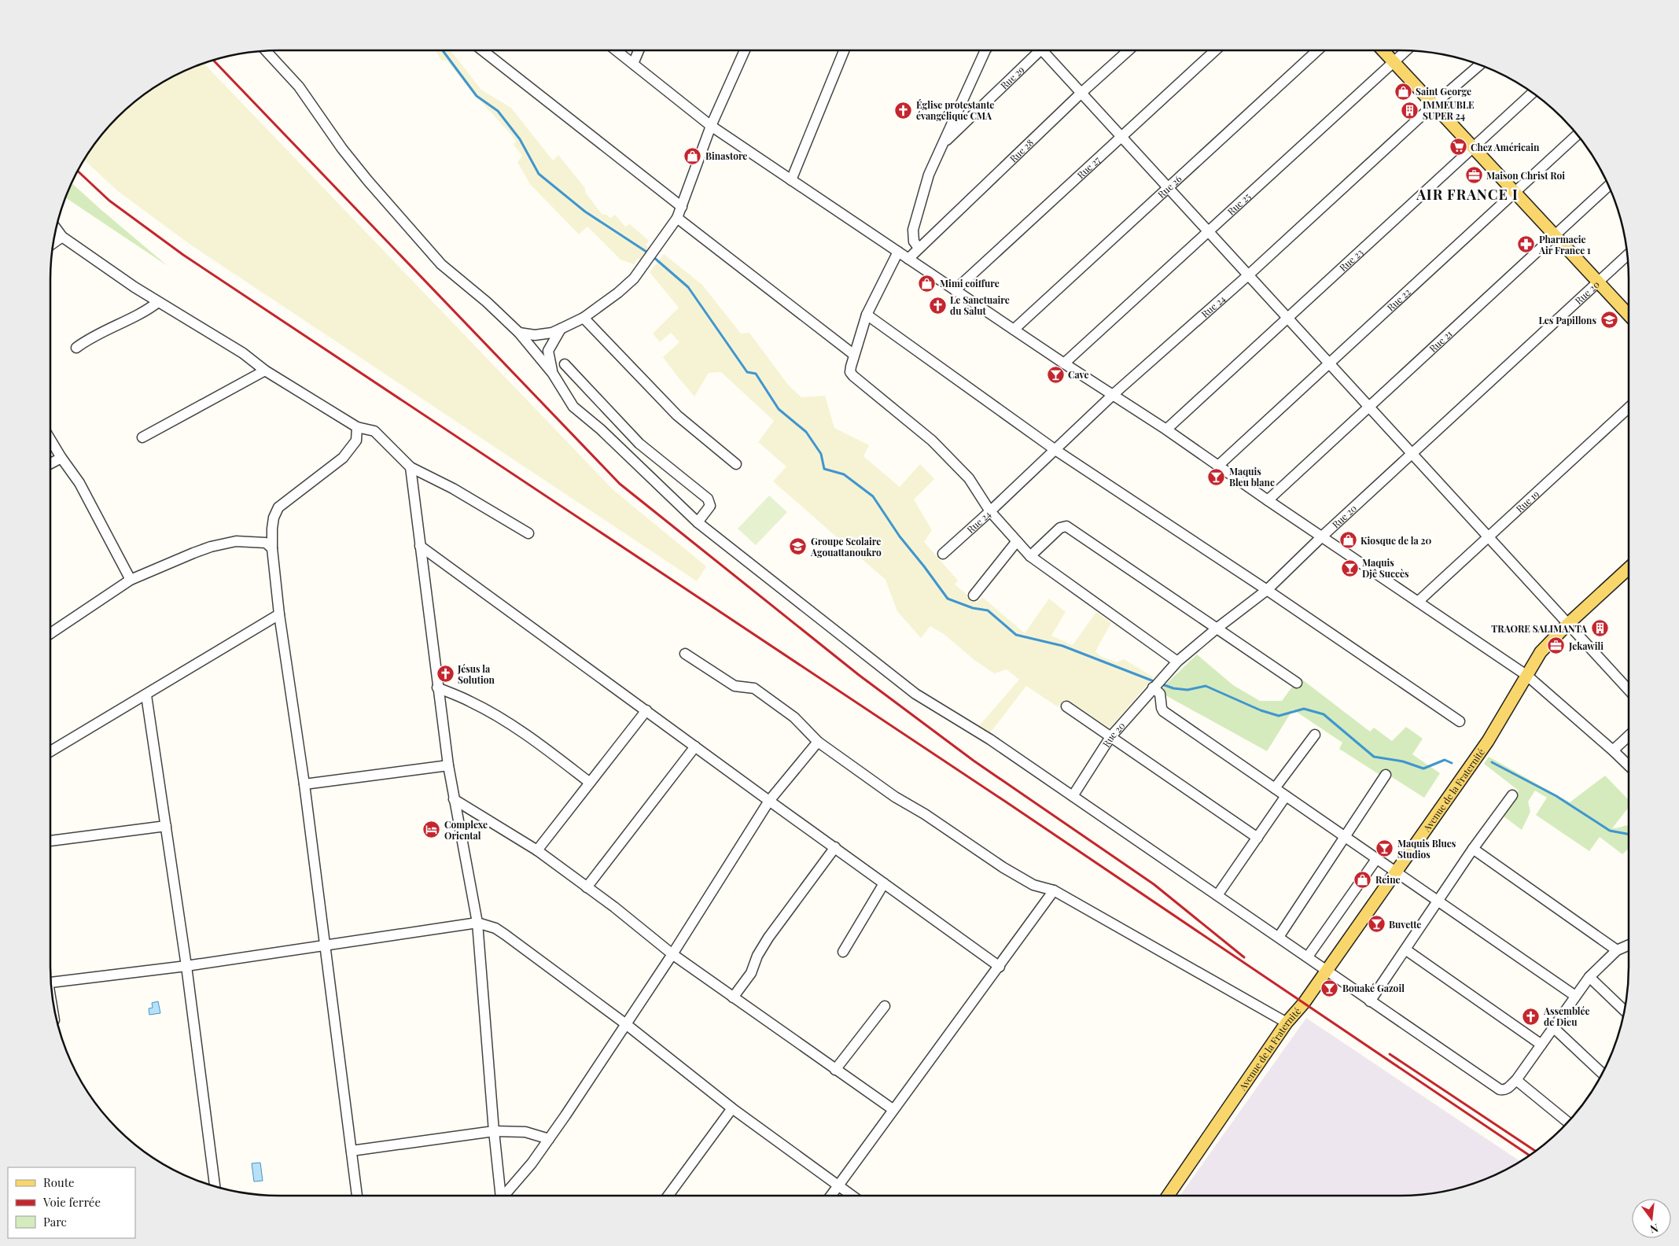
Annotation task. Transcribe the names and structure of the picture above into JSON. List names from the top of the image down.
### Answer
{
  "streets": {
    "main road": ["Avenue de la Fraternité"],
    "street": [
      "Rue 29",
      "Rue 28",
      "Rue 27",
      "Rue 26",
      "Rue 25",
      "Rue 23",
      "Rue 20",
      "Rue 22",
      "Rue 24",
      "Rue 21",
      "Rue 19"
    ]
  },
  "districts": ["AIR FRANCE I"],
  "places": {
    "shop": [
      "Saint George",
      "Binastore",
      "Mimi coiffure",
      "Kiosque de la 20",
      "Reine"
    ],
    "church": [
      "Église protestante évangélique CMA",
      "Le Sanctuaire du Salut",
      "Jésus la Solution",
      "Assemblée de Dieu"
    ],
    "building": ["IMMEUBLE SUPER 24", "TRAORE SALIMANTA"],
    "supermarket": ["Chez Américain"],
    "office": ["Maison Christ Roi", "Jekawili"],
    "pharmacy": ["Pharmacie Air France 1"],
    "school or university": ["Les Papillons", "Groupe Scolaire Agouattanoukro"],
    "bar": [
      "Cave",
      "Maquis Bleu blanc",
      "Maquis Djê Succès",
      "Maquis Blues Studios",
      "Buvette",
      "Bouaké Gazoil"
    ],
    "hotel": ["Complexe Oriental"]
  },
  "legend": ["Route", "Voie ferrée", "Parc"],
  "north": "bottom"
}
